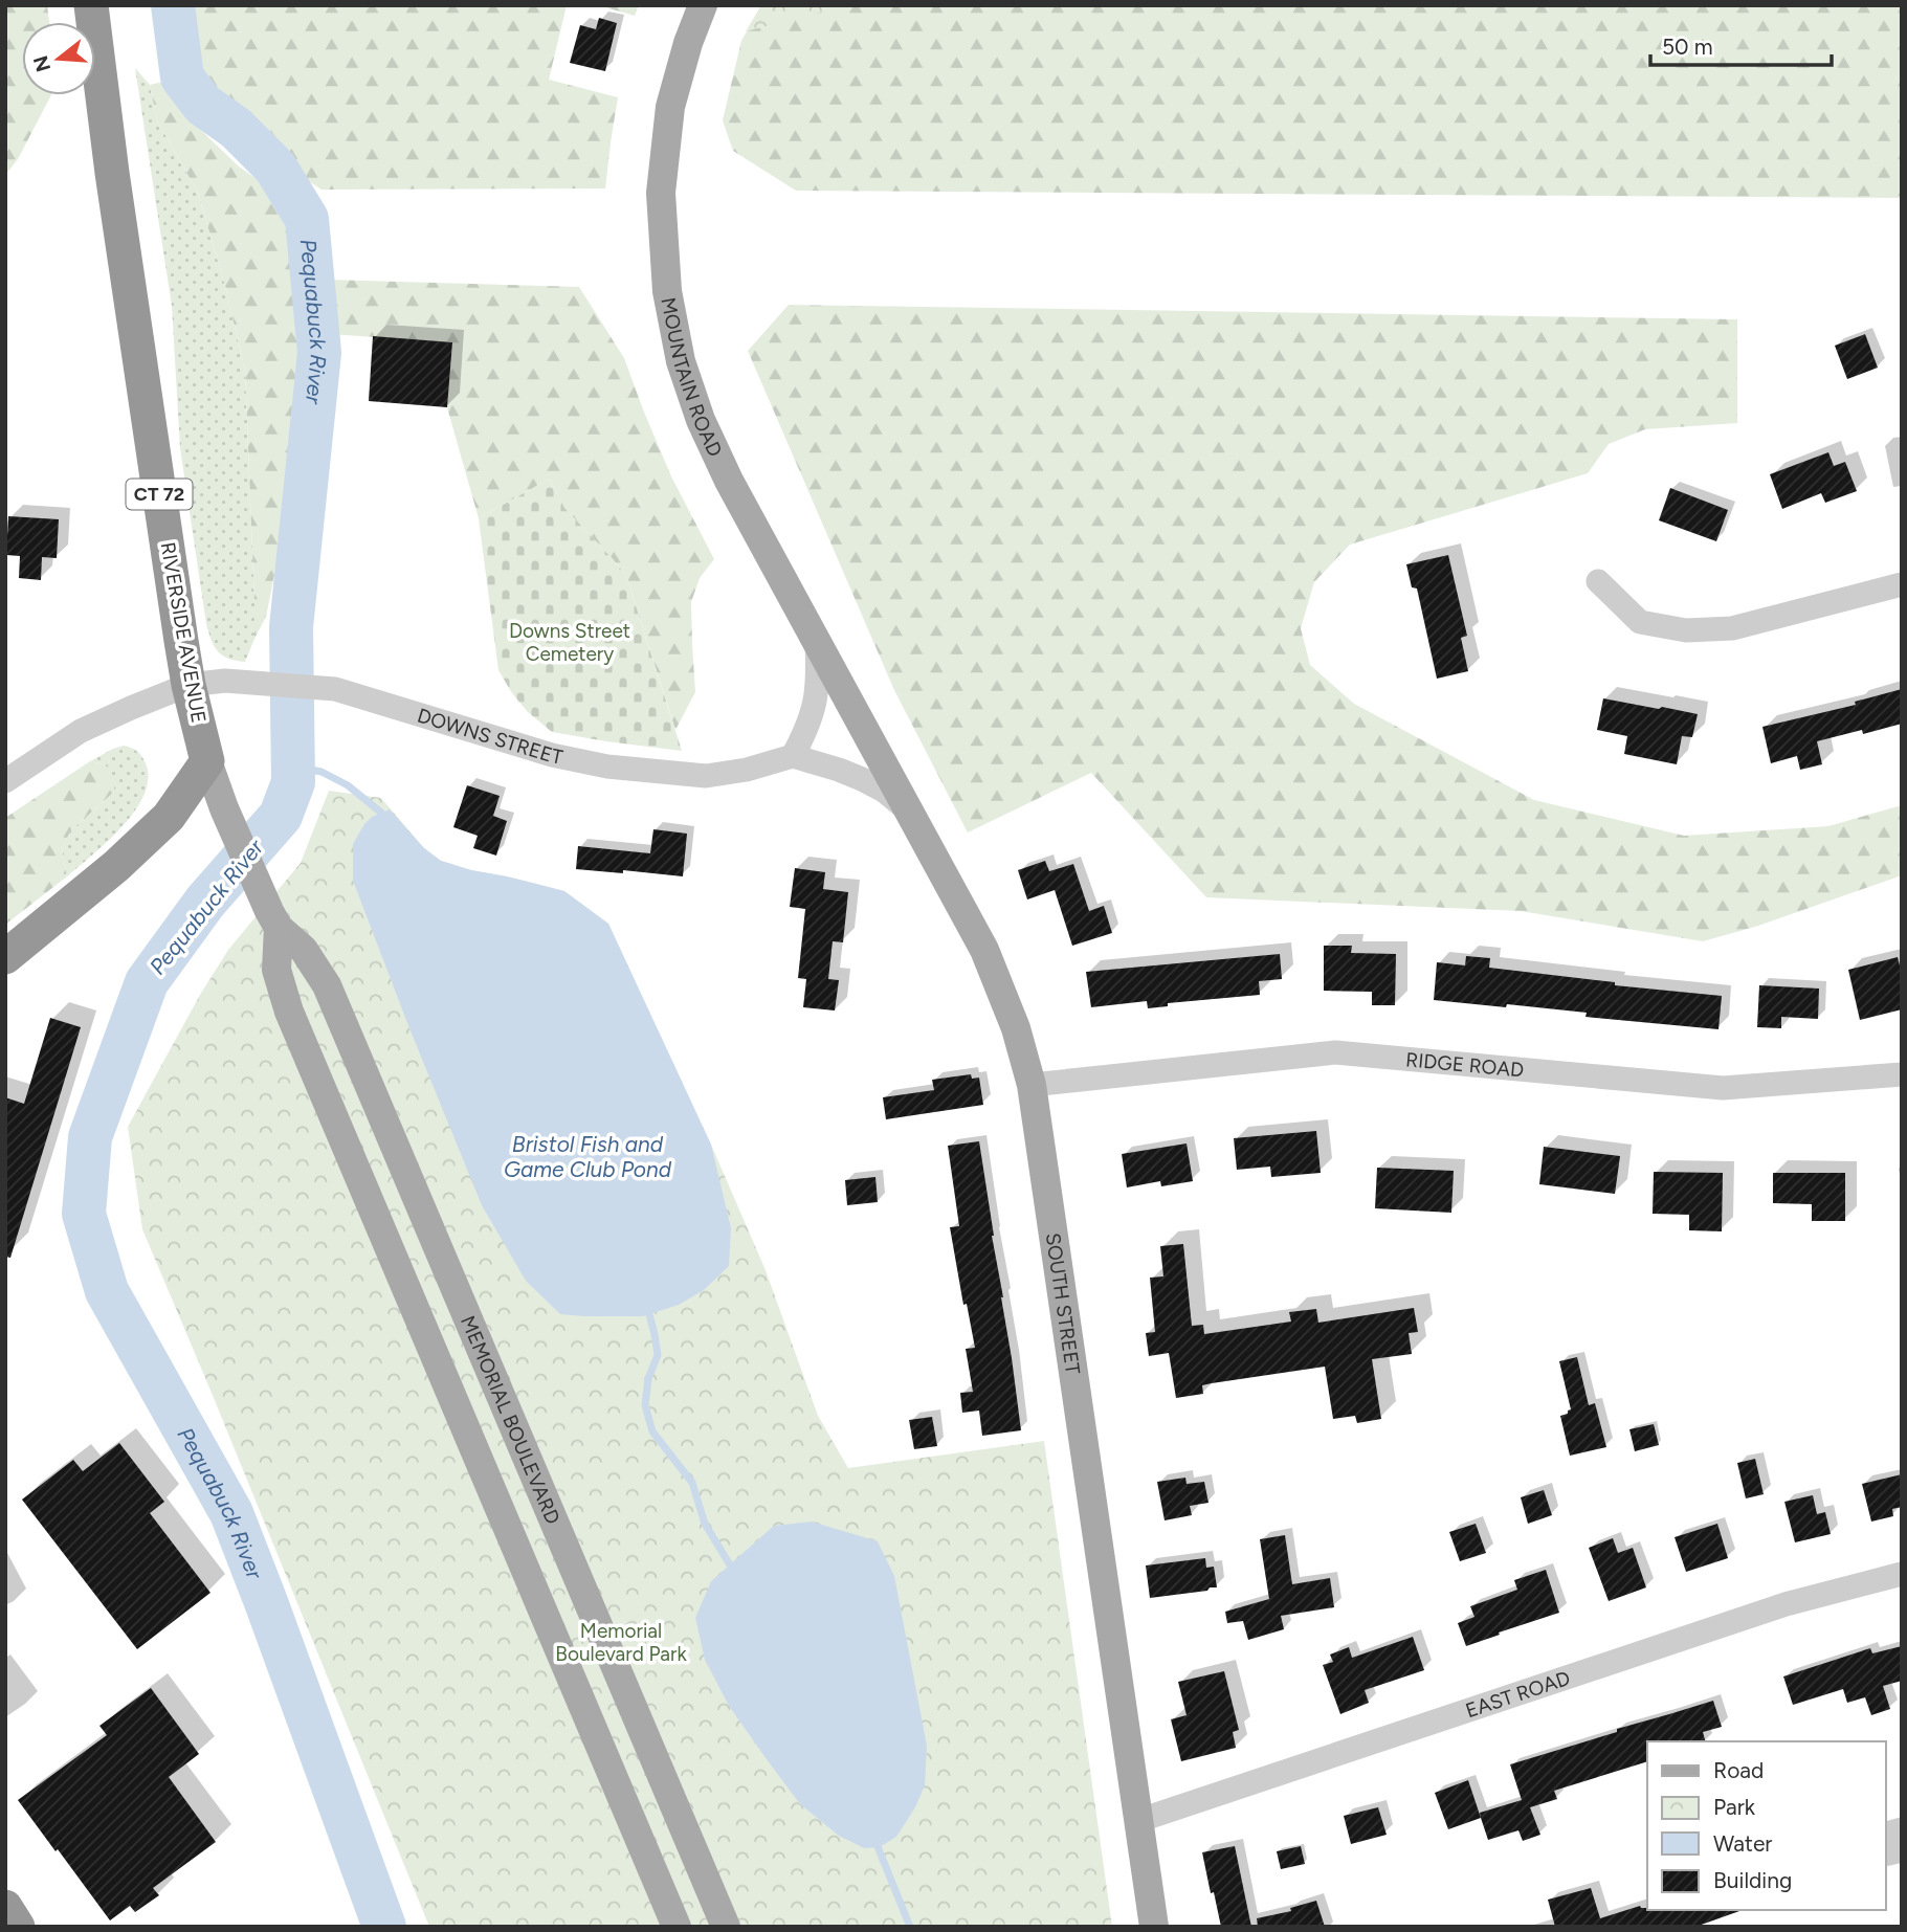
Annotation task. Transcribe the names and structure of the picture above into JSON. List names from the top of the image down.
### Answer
{
  "streets": {
    "highway": ["CT 72", "RIVERSIDE AVENUE"],
    "main road": ["MOUNTAIN ROAD", "SOUTH STREET", "MEMORIAL BOULEVARD"],
    "street": ["DOWNS STREET", "RIDGE ROAD", "EAST ROAD"]
  },
  "crossings": [
    ["MOUNTAIN ROAD", "SOUTH STREET"],
    ["RIVERSIDE AVENUE", "DOWNS STREET"],
    ["RIVERSIDE AVENUE", "MEMORIAL BOULEVARD"],
    ["RIDGE ROAD", "SOUTH STREET"],
    ["SOUTH STREET", "EAST ROAD"]
  ],
  "water": ["Pequabuck River", "Bristol Fish and Game Club Pond"],
  "parks": ["Downs Street Cemetery", "Memorial Boulevard Park"],
  "legend": [
    "Road",
    "Park",
    "Water",
    "Building"
  ],
  "scale_bar": "50 m",
  "north": "left"
}
